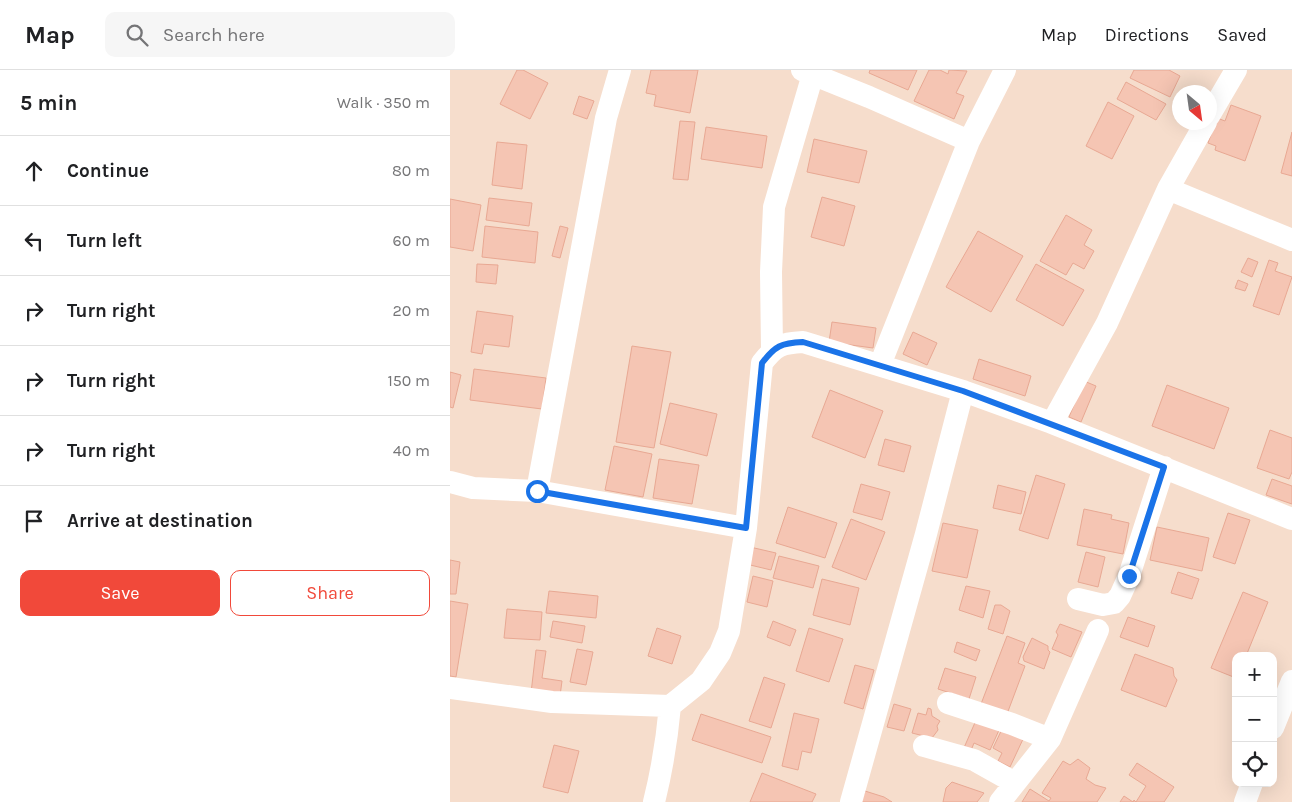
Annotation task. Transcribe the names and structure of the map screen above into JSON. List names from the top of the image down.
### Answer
{
  "north": "bottom right",
  "page": {
    "header": "Map",
    "search": "Search here",
    "nav": ["Map", "Directions", "Saved"],
    "heading": ["5 min", "Walk · 350 m"],
    "list": [
      ["Continue", "80 m"],
      ["Turn left", "60 m"],
      ["Turn right", "20 m"],
      ["Turn right", "150 m"],
      ["Turn right", "40 m"],
      "Arrive at destination"
    ],
    "buttons": ["Save", "Share"],
    "map_buttons": ["+", "−"]
  }
}
